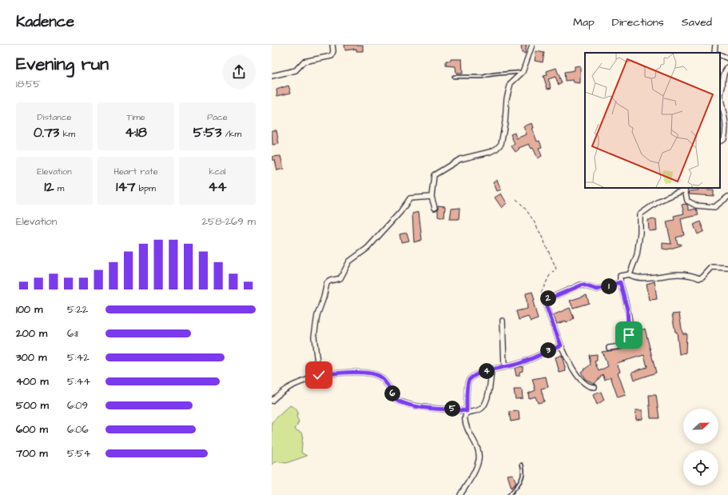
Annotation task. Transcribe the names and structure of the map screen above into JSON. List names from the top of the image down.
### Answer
{
  "north": "right",
  "page": {
    "header": "Kadence",
    "nav": ["Map", "Directions", "Saved"],
    "heading": ["Evening run", "18:55"],
    "stats": [
      ["Distance", "0.73 km"],
      ["Time", "4:18"],
      ["Pace", "5:53 /km"],
      ["Elevation", "12 m"],
      ["Heart rate", "147 bpm"],
      ["kcal", "44"]
    ],
    "chart": ["Elevation", "258–269 m"],
    "pins": [
      "1",
      "2",
      "3",
      "4",
      "6",
      "5"
    ],
    "list": [
      {
        "name": "100 m",
        "note": "5:22"
      },
      {
        "name": "200 m",
        "note": "6:11"
      },
      {
        "name": "300 m",
        "note": "5:42"
      },
      {
        "name": "400 m",
        "note": "5:44"
      },
      {
        "name": "500 m",
        "note": "6:09"
      },
      {
        "name": "600 m",
        "note": "6:06"
      },
      {
        "name": "700 m",
        "note": "5:54"
      }
    ]
  }
}
